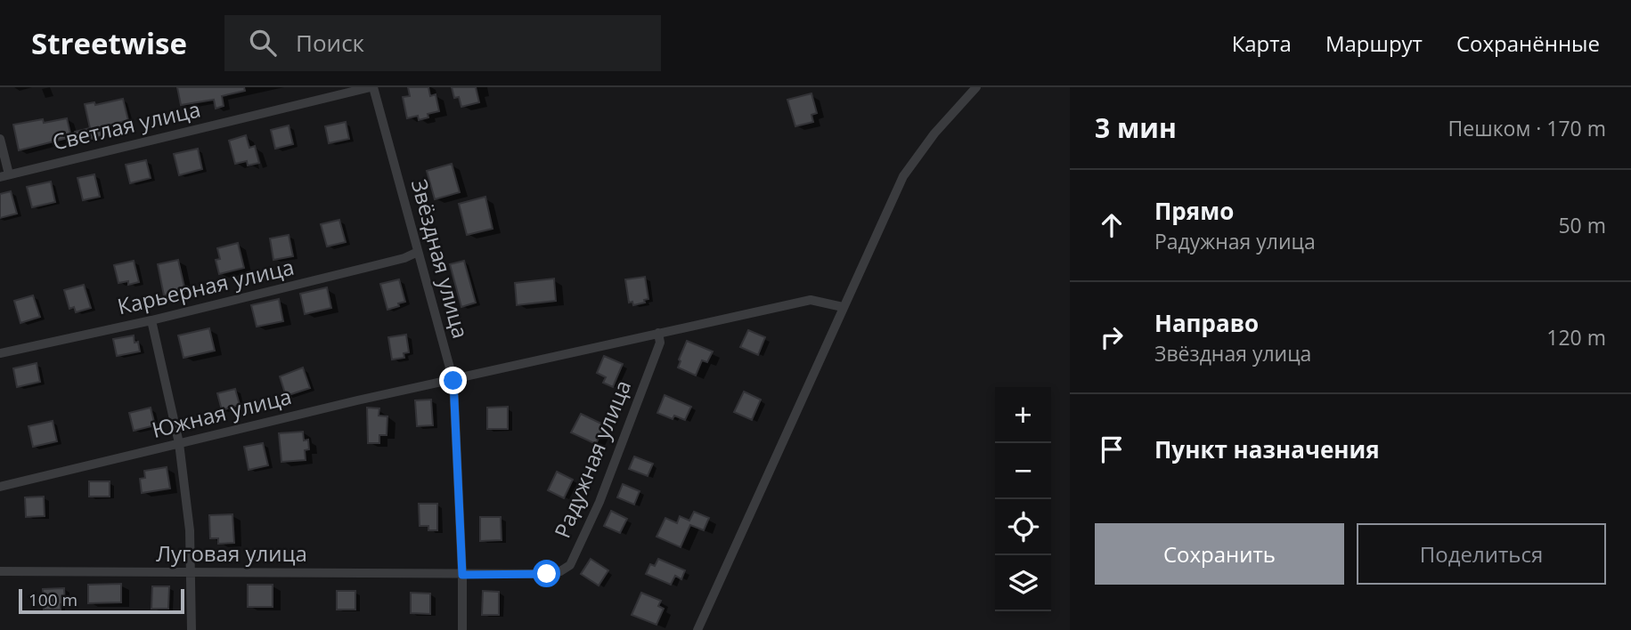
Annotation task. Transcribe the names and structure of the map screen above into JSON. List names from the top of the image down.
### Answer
{
  "streets": {
    "street": [
      "Светлая улица",
      "Звёздная улица",
      "Карьерная улица",
      "Южная улица",
      "Радужная улица",
      "Луговая улица"
    ]
  },
  "crossings": [
    ["Светлая улица", "Звёздная улица"],
    ["Звёздная улица", "Карьерная улица"],
    ["Звёздная улица", "Южная улица"],
    ["Звёздная улица", "Радужная улица"],
    ["Звёздная улица", "Луговая улица"],
    ["Южная улица", "Радужная улица"],
    ["Радужная улица", "Луговая улица"]
  ],
  "scale_bar": "100 m",
  "page": {
    "header": "Streetwise",
    "search": "Поиск",
    "nav": ["Карта", "Маршрут", "Сохранённые"],
    "heading": ["3 мин", "Пешком · 170 m"],
    "list": [
      ["Прямо", "Радужная улица", "50 m"],
      ["Направо", "Звёздная улица", "120 m"],
      "Пункт назначения"
    ],
    "map_buttons": ["+", "−"],
    "buttons": ["Сохранить", "Поделиться"],
    "scale": "100 m"
  }
}
